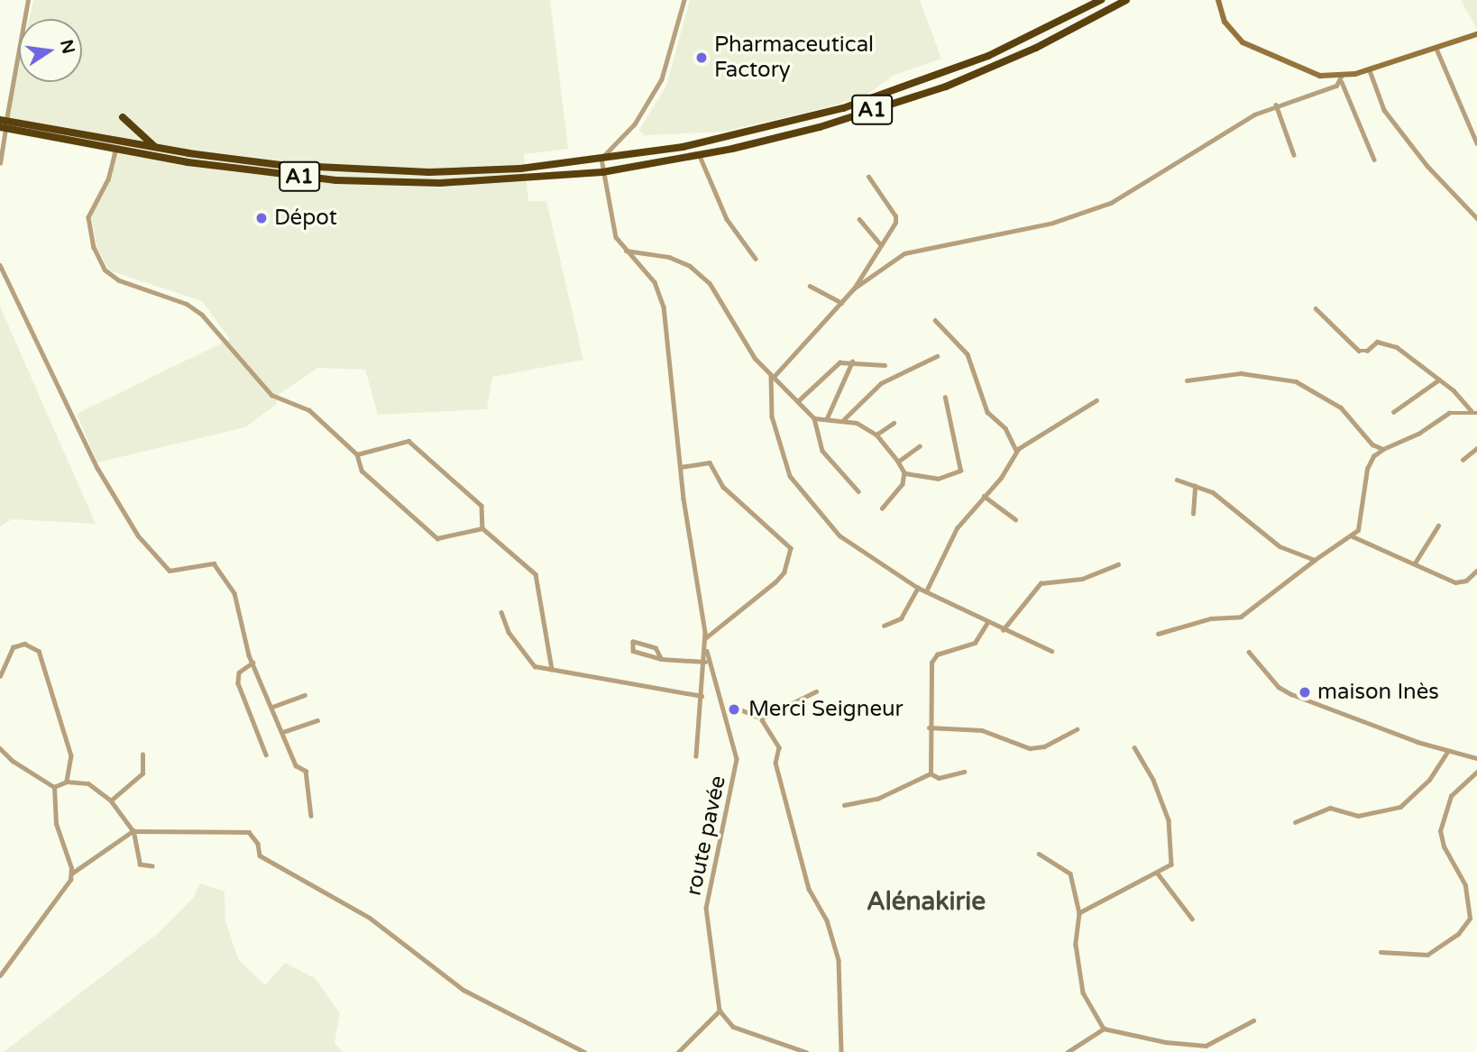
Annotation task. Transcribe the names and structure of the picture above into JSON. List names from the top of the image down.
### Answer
{
  "streets": {
    "highway": ["A1"],
    "street": ["route pavée"]
  },
  "districts": ["Alénakirie"],
  "places": [
    "Pharmaceutical Factory",
    "Dépot",
    "maison Inès",
    "Merci Seigneur"
  ],
  "north": "right"
}
